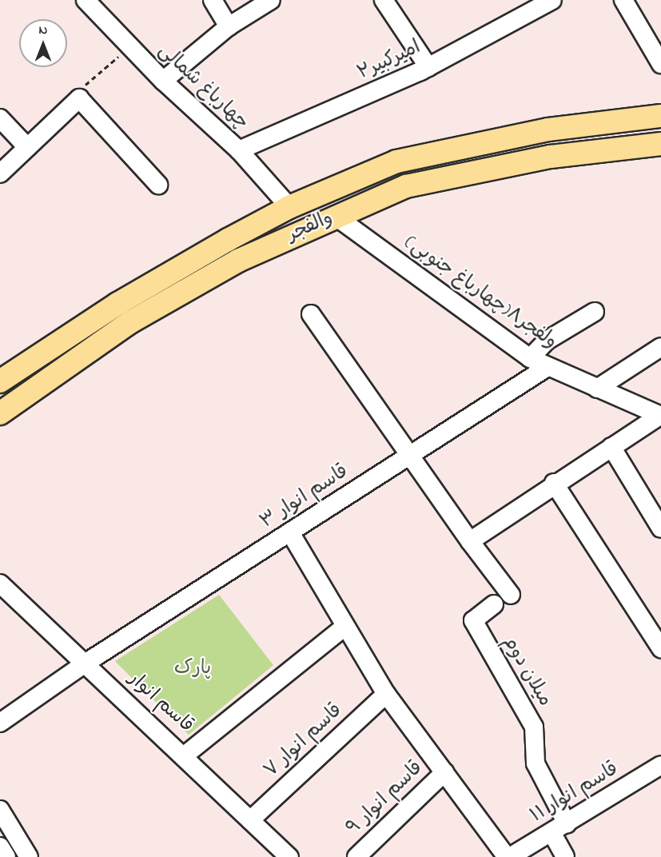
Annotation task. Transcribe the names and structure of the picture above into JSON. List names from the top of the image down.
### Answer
{
  "streets": {
    "main road": ["والفجر"],
    "street": [
      "امیرکبیر۲",
      "چهارباغ شمالی",
      "ولفجر۸(چهارباغ جنوبی)",
      "قاسم انوار ۳",
      "میلان دوم",
      "قاسم انوار",
      "قاسم انوار ۷",
      "قاسم انوار ۱۱",
      "قاسم انوار ۹"
    ]
  },
  "crossings": [
    ["امیرکبیر۲", "چهارباغ شمالی"],
    ["چهارباغ شمالی", "والفجر"],
    ["والفجر", "ولفجر۸(چهارباغ جنوبی)"],
    ["ولفجر۸(چهارباغ جنوبی)", "قاسم انوار ۳"],
    ["قاسم انوار ۳", "قاسم انوار"],
    ["میلان دوم", "قاسم انوار ۱۱"],
    ["قاسم انوار", "قاسم انوار ۷"]
  ],
  "parks": ["پارک"],
  "north": "top"
}
